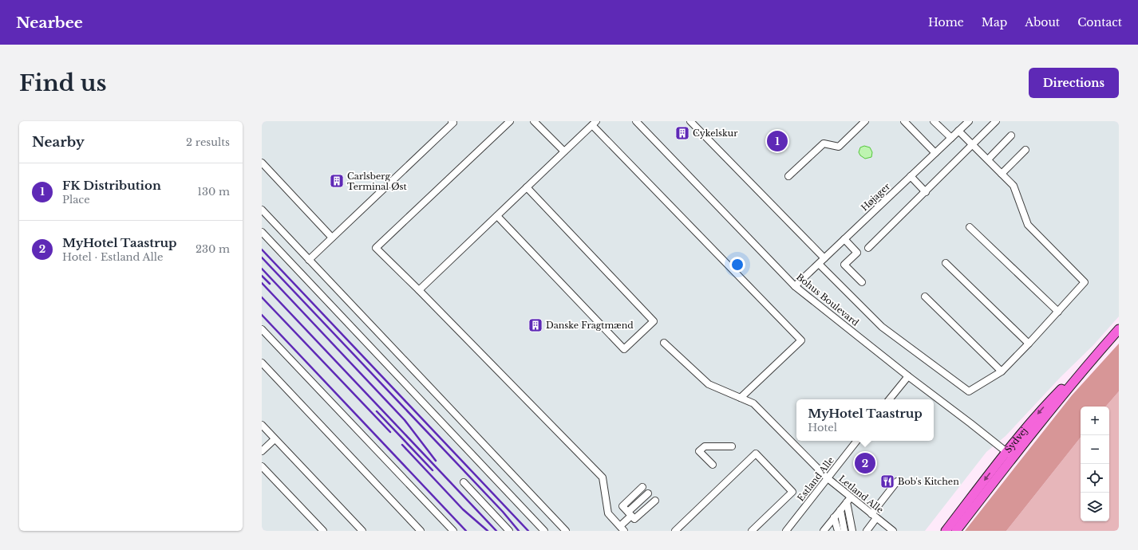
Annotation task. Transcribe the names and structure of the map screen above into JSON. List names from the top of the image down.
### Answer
{
  "streets": {
    "main road": ["Sydvej"],
    "street": [
      "Højager",
      "Bohus Boulevard",
      "Estland Alle",
      "Letland Alle"
    ]
  },
  "crossings": [
    ["Højager", "Bohus Boulevard"],
    ["Bohus Boulevard", "Sydvej"],
    ["Estland Alle", "Letland Alle"]
  ],
  "places": {
    "building": ["Cykelskur", "Carlsberg Terminal Øst", "Danske Fragtmænd"],
    "restaurant": ["Bob's Kitchen"]
  },
  "page": {
    "header": "Nearbee",
    "nav": [
      "Home",
      "Map",
      "About",
      "Contact"
    ],
    "buttons": "Directions",
    "title": "Find us",
    "heading": ["Nearby", "2 results"],
    "pins": ["1", "2"],
    "list": [
      {
        "mark": "1",
        "name": "FK Distribution",
        "note": "Place",
        "value": "130 m"
      },
      {
        "mark": "2",
        "name": "MyHotel Taastrup",
        "note": "Hotel · Estland Alle",
        "value": "230 m"
      }
    ],
    "popup": ["MyHotel Taastrup", "Hotel"],
    "map_buttons": ["+", "−"]
  }
}
